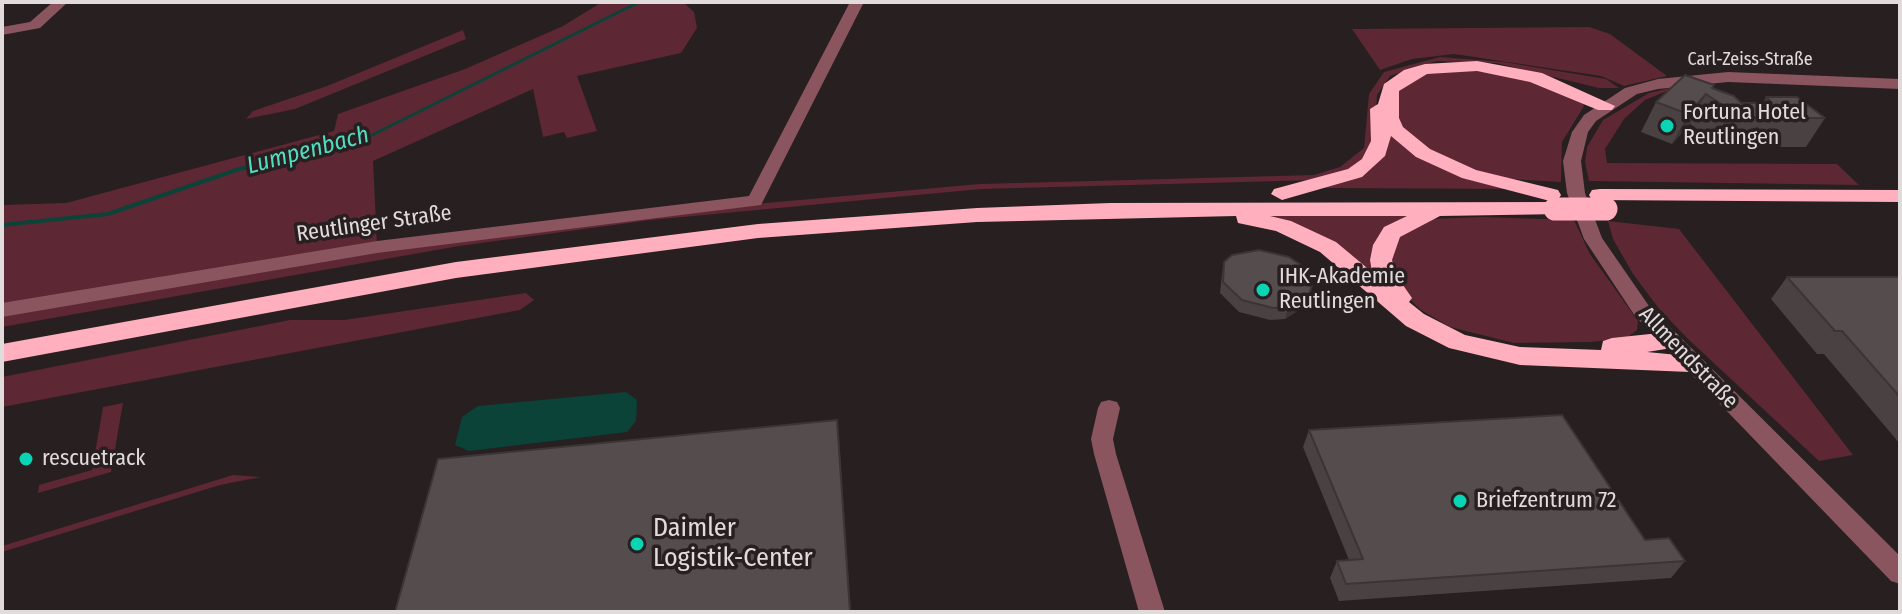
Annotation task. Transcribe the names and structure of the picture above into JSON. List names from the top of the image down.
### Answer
{
  "streets": {
    "street": ["Carl-Zeiss-Straße", "Reutlinger Straße", "Allmendstraße"]
  },
  "crossings": [
    ["Carl-Zeiss-Straße", "Allmendstraße"]
  ],
  "water": ["Lumpenbach"],
  "places": [
    "Fortuna Hotel Reutlingen",
    "IHK-Akademie Reutlingen",
    "rescuetrack",
    "Briefzentrum 72",
    "Daimler Logistik-Center"
  ]
}
